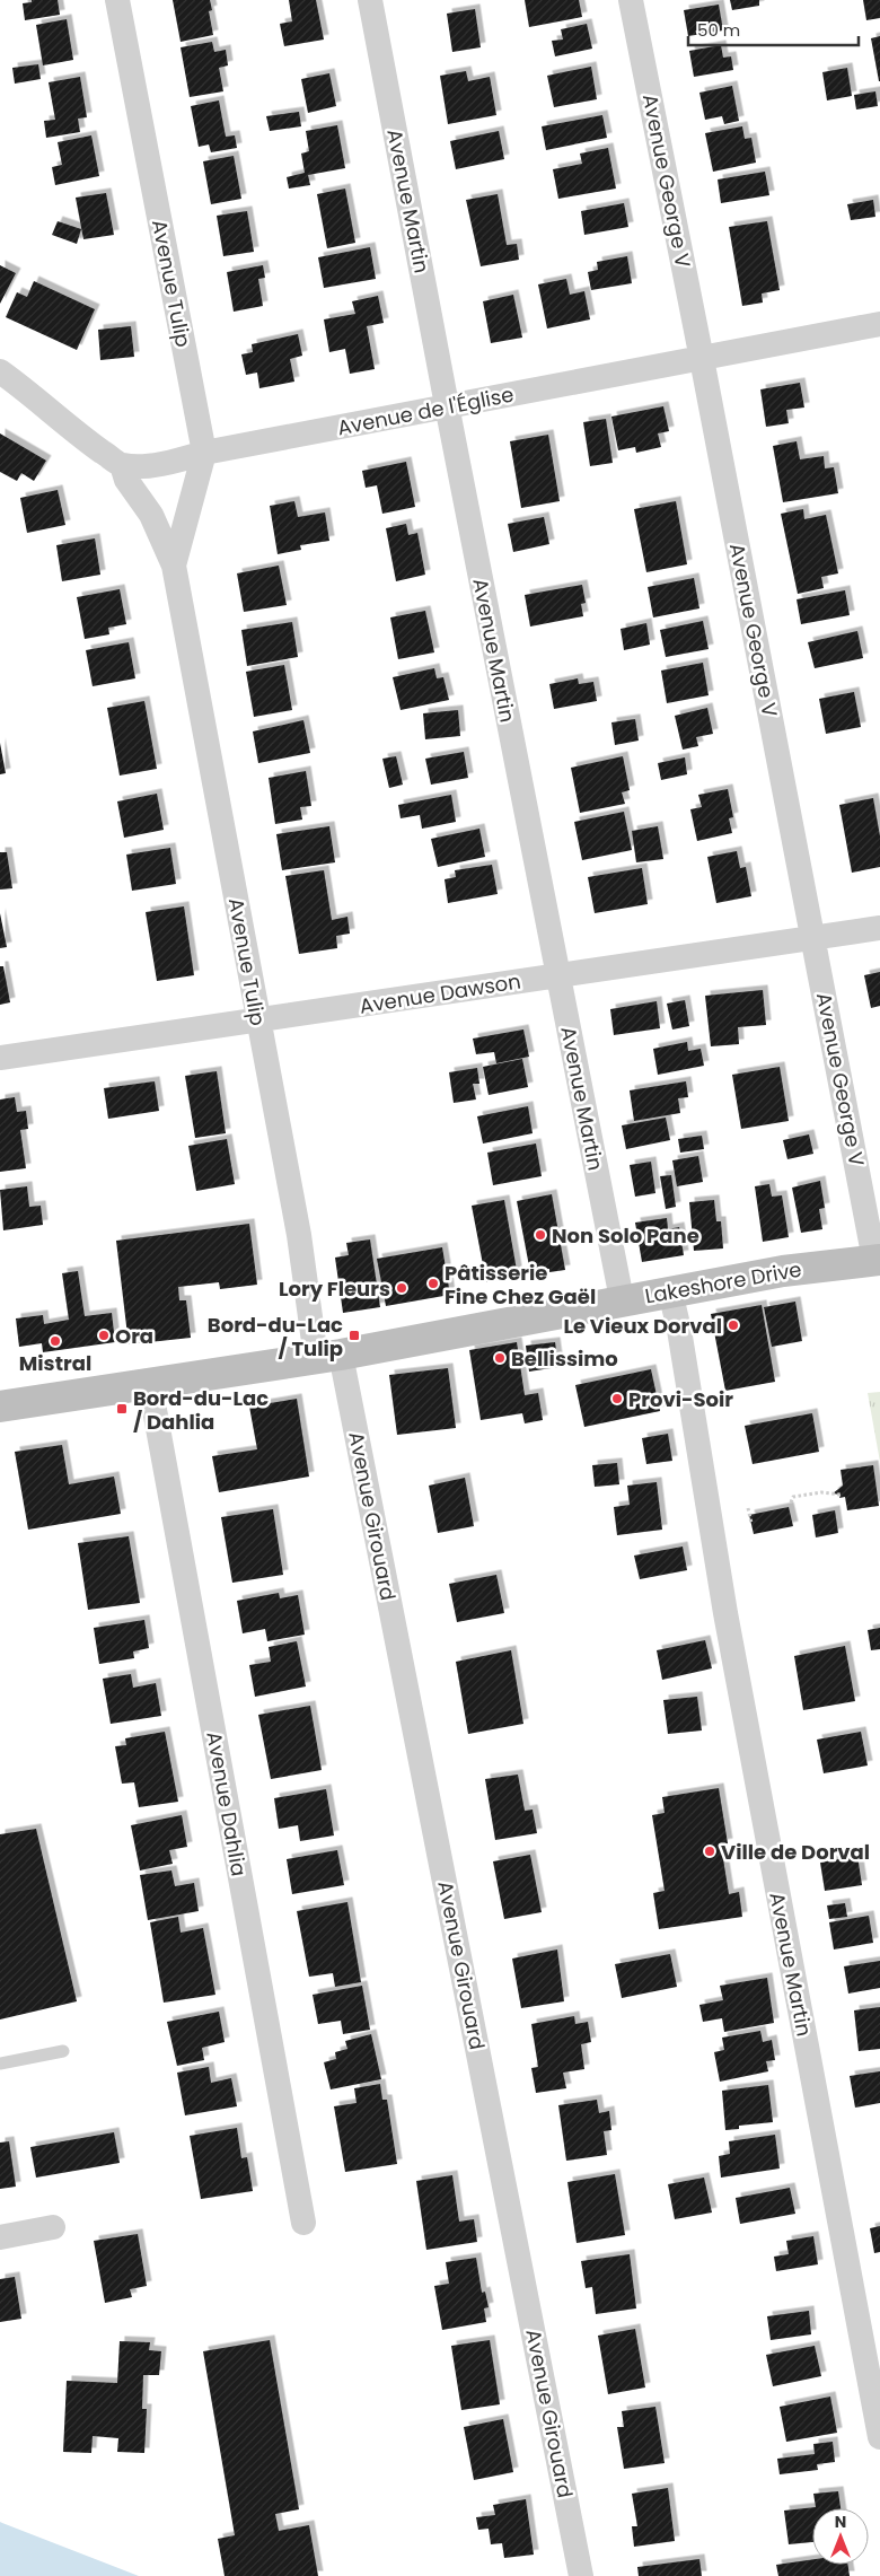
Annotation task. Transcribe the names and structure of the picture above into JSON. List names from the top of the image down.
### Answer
{
  "streets": {
    "street": [
      "Avenue George V",
      "Avenue Martin",
      "Avenue Tulip",
      "Avenue de l'Église",
      "Avenue Dawson",
      "Lakeshore Drive",
      "Avenue Girouard",
      "Avenue Dahlia"
    ]
  },
  "crossings": [
    ["Avenue George V", "Avenue de l'Église"],
    ["Avenue George V", "Avenue Dawson"],
    ["Avenue George V", "Lakeshore Drive"],
    ["Avenue Martin", "Avenue de l'Église"],
    ["Avenue Martin", "Avenue Dawson"],
    ["Avenue Martin", "Lakeshore Drive"],
    ["Avenue Tulip", "Avenue de l'Église"],
    ["Avenue Tulip", "Avenue Dawson"],
    ["Avenue Tulip", "Lakeshore Drive"],
    ["Avenue Tulip", "Avenue Girouard"],
    ["Lakeshore Drive", "Avenue Girouard"],
    ["Lakeshore Drive", "Avenue Dahlia"]
  ],
  "places": {
    "other": [
      "Non Solo Pane",
      "Pâtisserie Fine Chez Gaël",
      "Lory Fleurs",
      "Le Vieux Dorval",
      "Ora",
      "Mistral",
      "Bellissimo",
      "Provi-Soir",
      "Ville de Dorval"
    ],
    "transit": ["Bord-du-Lac / Tulip", "Bord-du-Lac / Dahlia"]
  },
  "scale_bar": "50 m",
  "north": "top"
}
